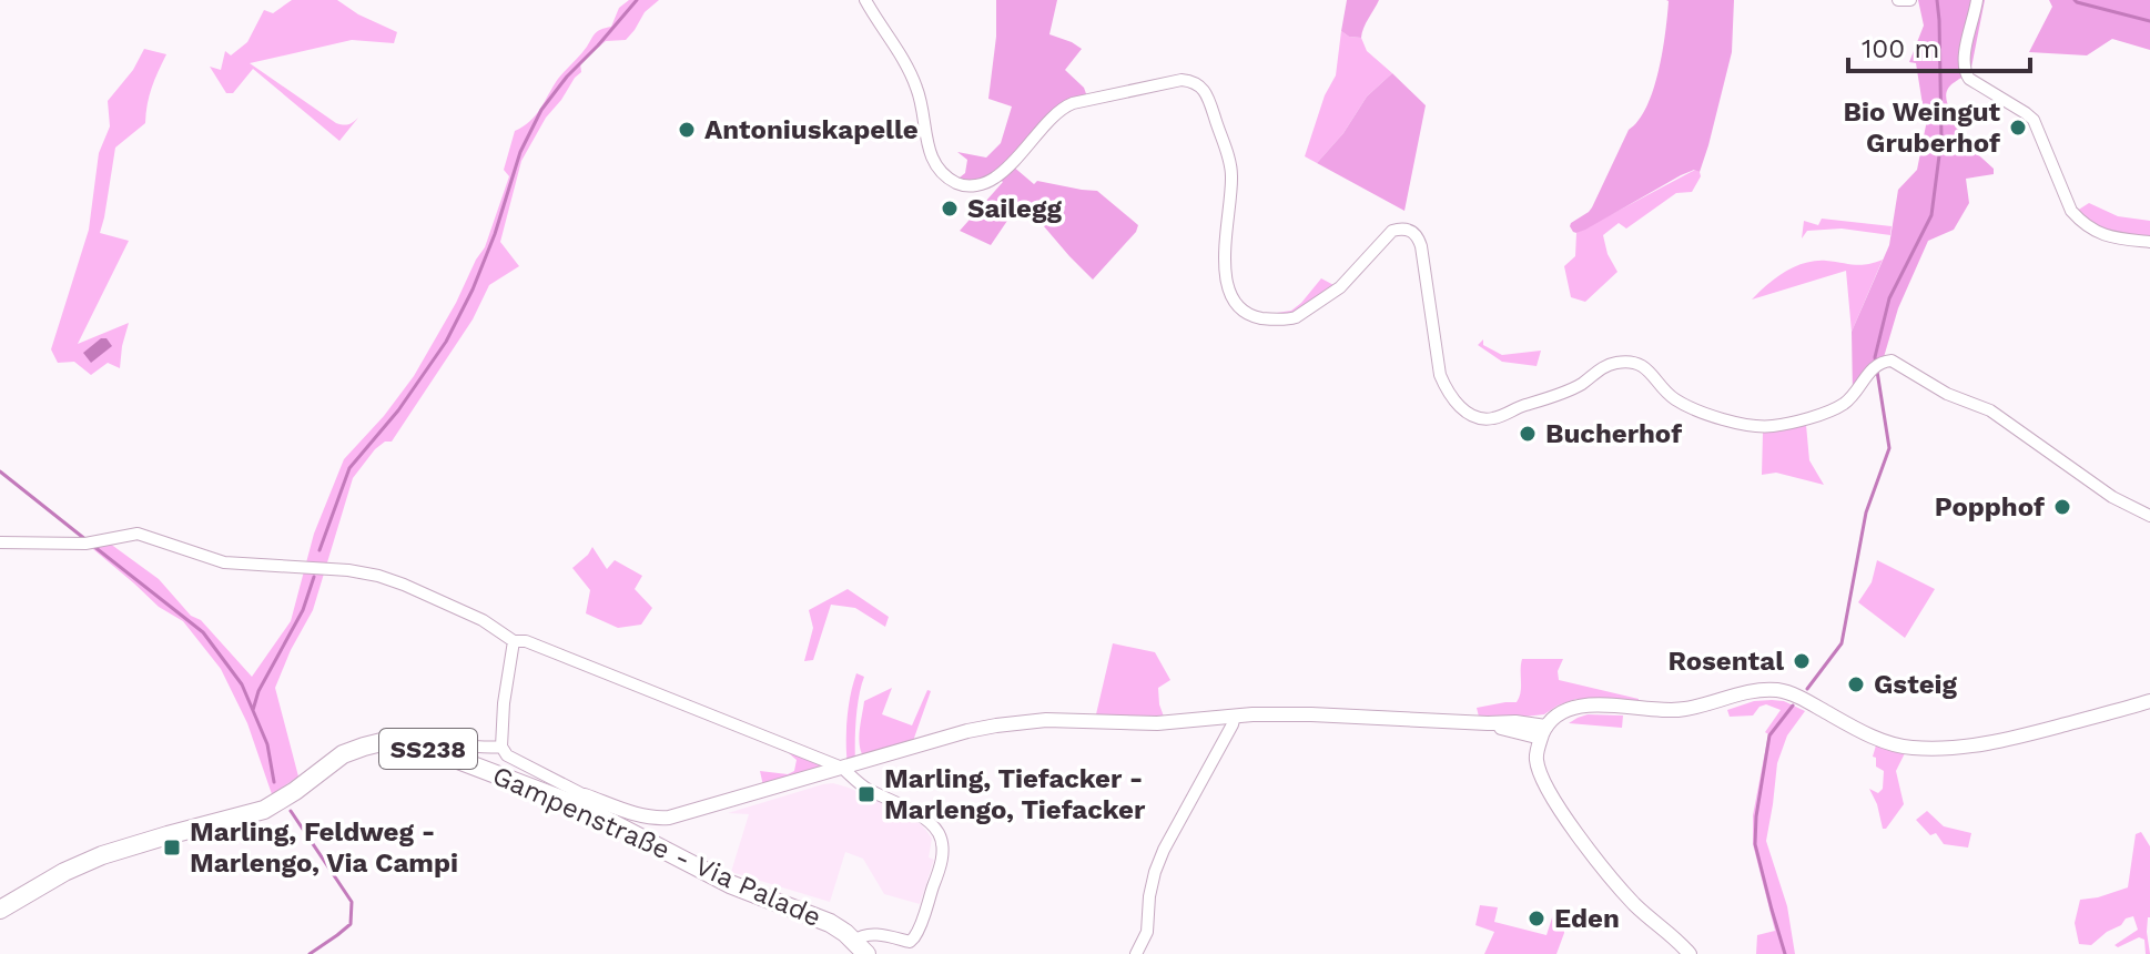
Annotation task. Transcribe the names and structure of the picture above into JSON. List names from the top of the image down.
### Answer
{
  "streets": {
    "main road": ["SS238", "Gampenstraße - Via Palade"]
  },
  "places": {
    "other": [
      "Bio Weingut Gruberhof",
      "Antoniuskapelle",
      "Sailegg",
      "Bucherhof",
      "Popphof",
      "Rosental",
      "Gsteig",
      "Eden"
    ],
    "transit": ["Marling, Tiefacker - Marlengo, Tiefacker", "Marling, Feldweg - Marlengo, Via Campi"]
  },
  "scale_bar": "100 m"
}
